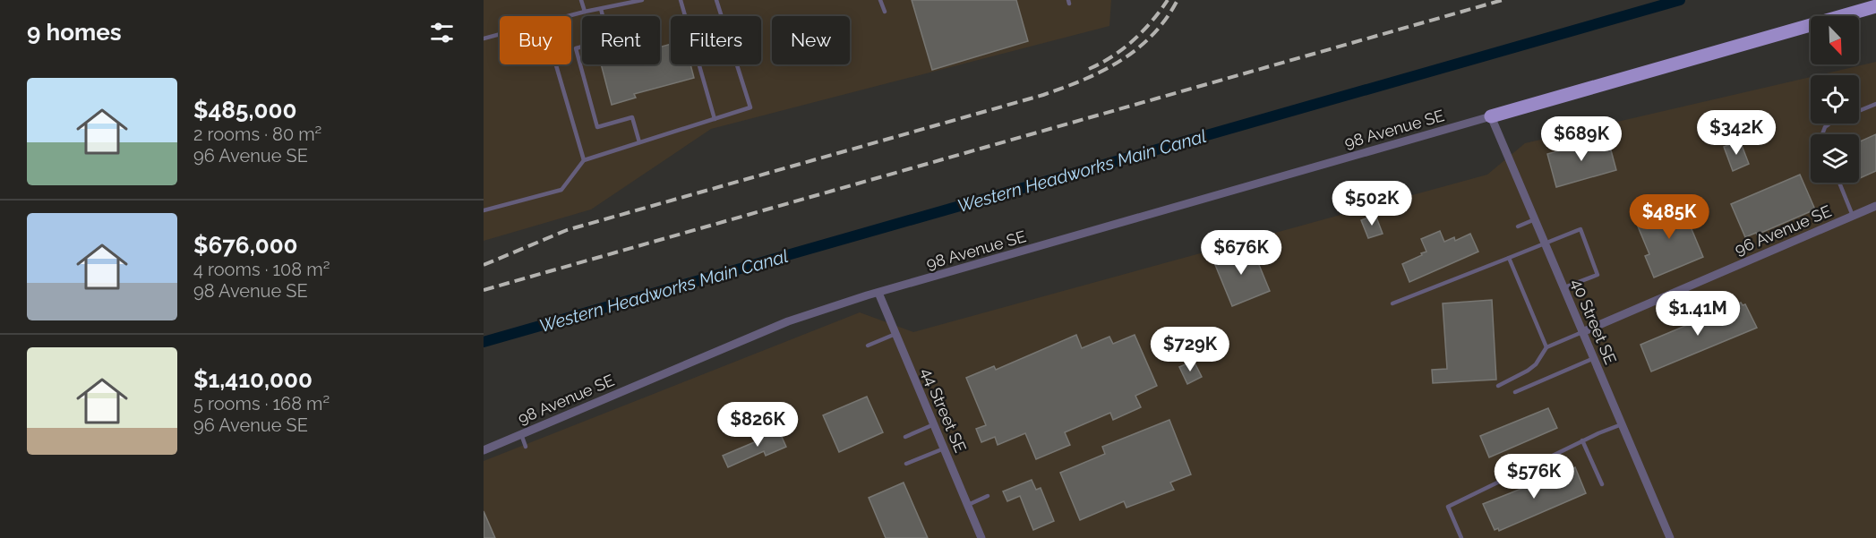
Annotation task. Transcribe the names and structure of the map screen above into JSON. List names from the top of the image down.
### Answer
{
  "streets": {
    "street": [
      "98 Avenue SE",
      "96 Avenue SE",
      "40 Street SE",
      "44 Street SE"
    ]
  },
  "crossings": [
    ["98 Avenue SE", "40 Street SE"],
    ["98 Avenue SE", "44 Street SE"],
    ["96 Avenue SE", "40 Street SE"]
  ],
  "water": ["Western Headworks Main Canal"],
  "north": "bottom right",
  "page": {
    "heading": "9 homes",
    "chip": [
      "Buy",
      "Rent",
      "Filters",
      "New"
    ],
    "list": [
      {
        "name": "$485,000",
        "note": "2 rooms · 80 m² · 96 Avenue SE"
      },
      {
        "name": "$676,000",
        "note": "4 rooms · 108 m² · 98 Avenue SE"
      },
      {
        "name": "$1,410,000",
        "note": "5 rooms · 168 m² · 96 Avenue SE"
      }
    ],
    "price": [
      "$342K",
      "$689K",
      "$502K",
      "$485K",
      "$676K",
      "$1.41M",
      "$729K",
      "$826K",
      "$576K"
    ]
  }
}
